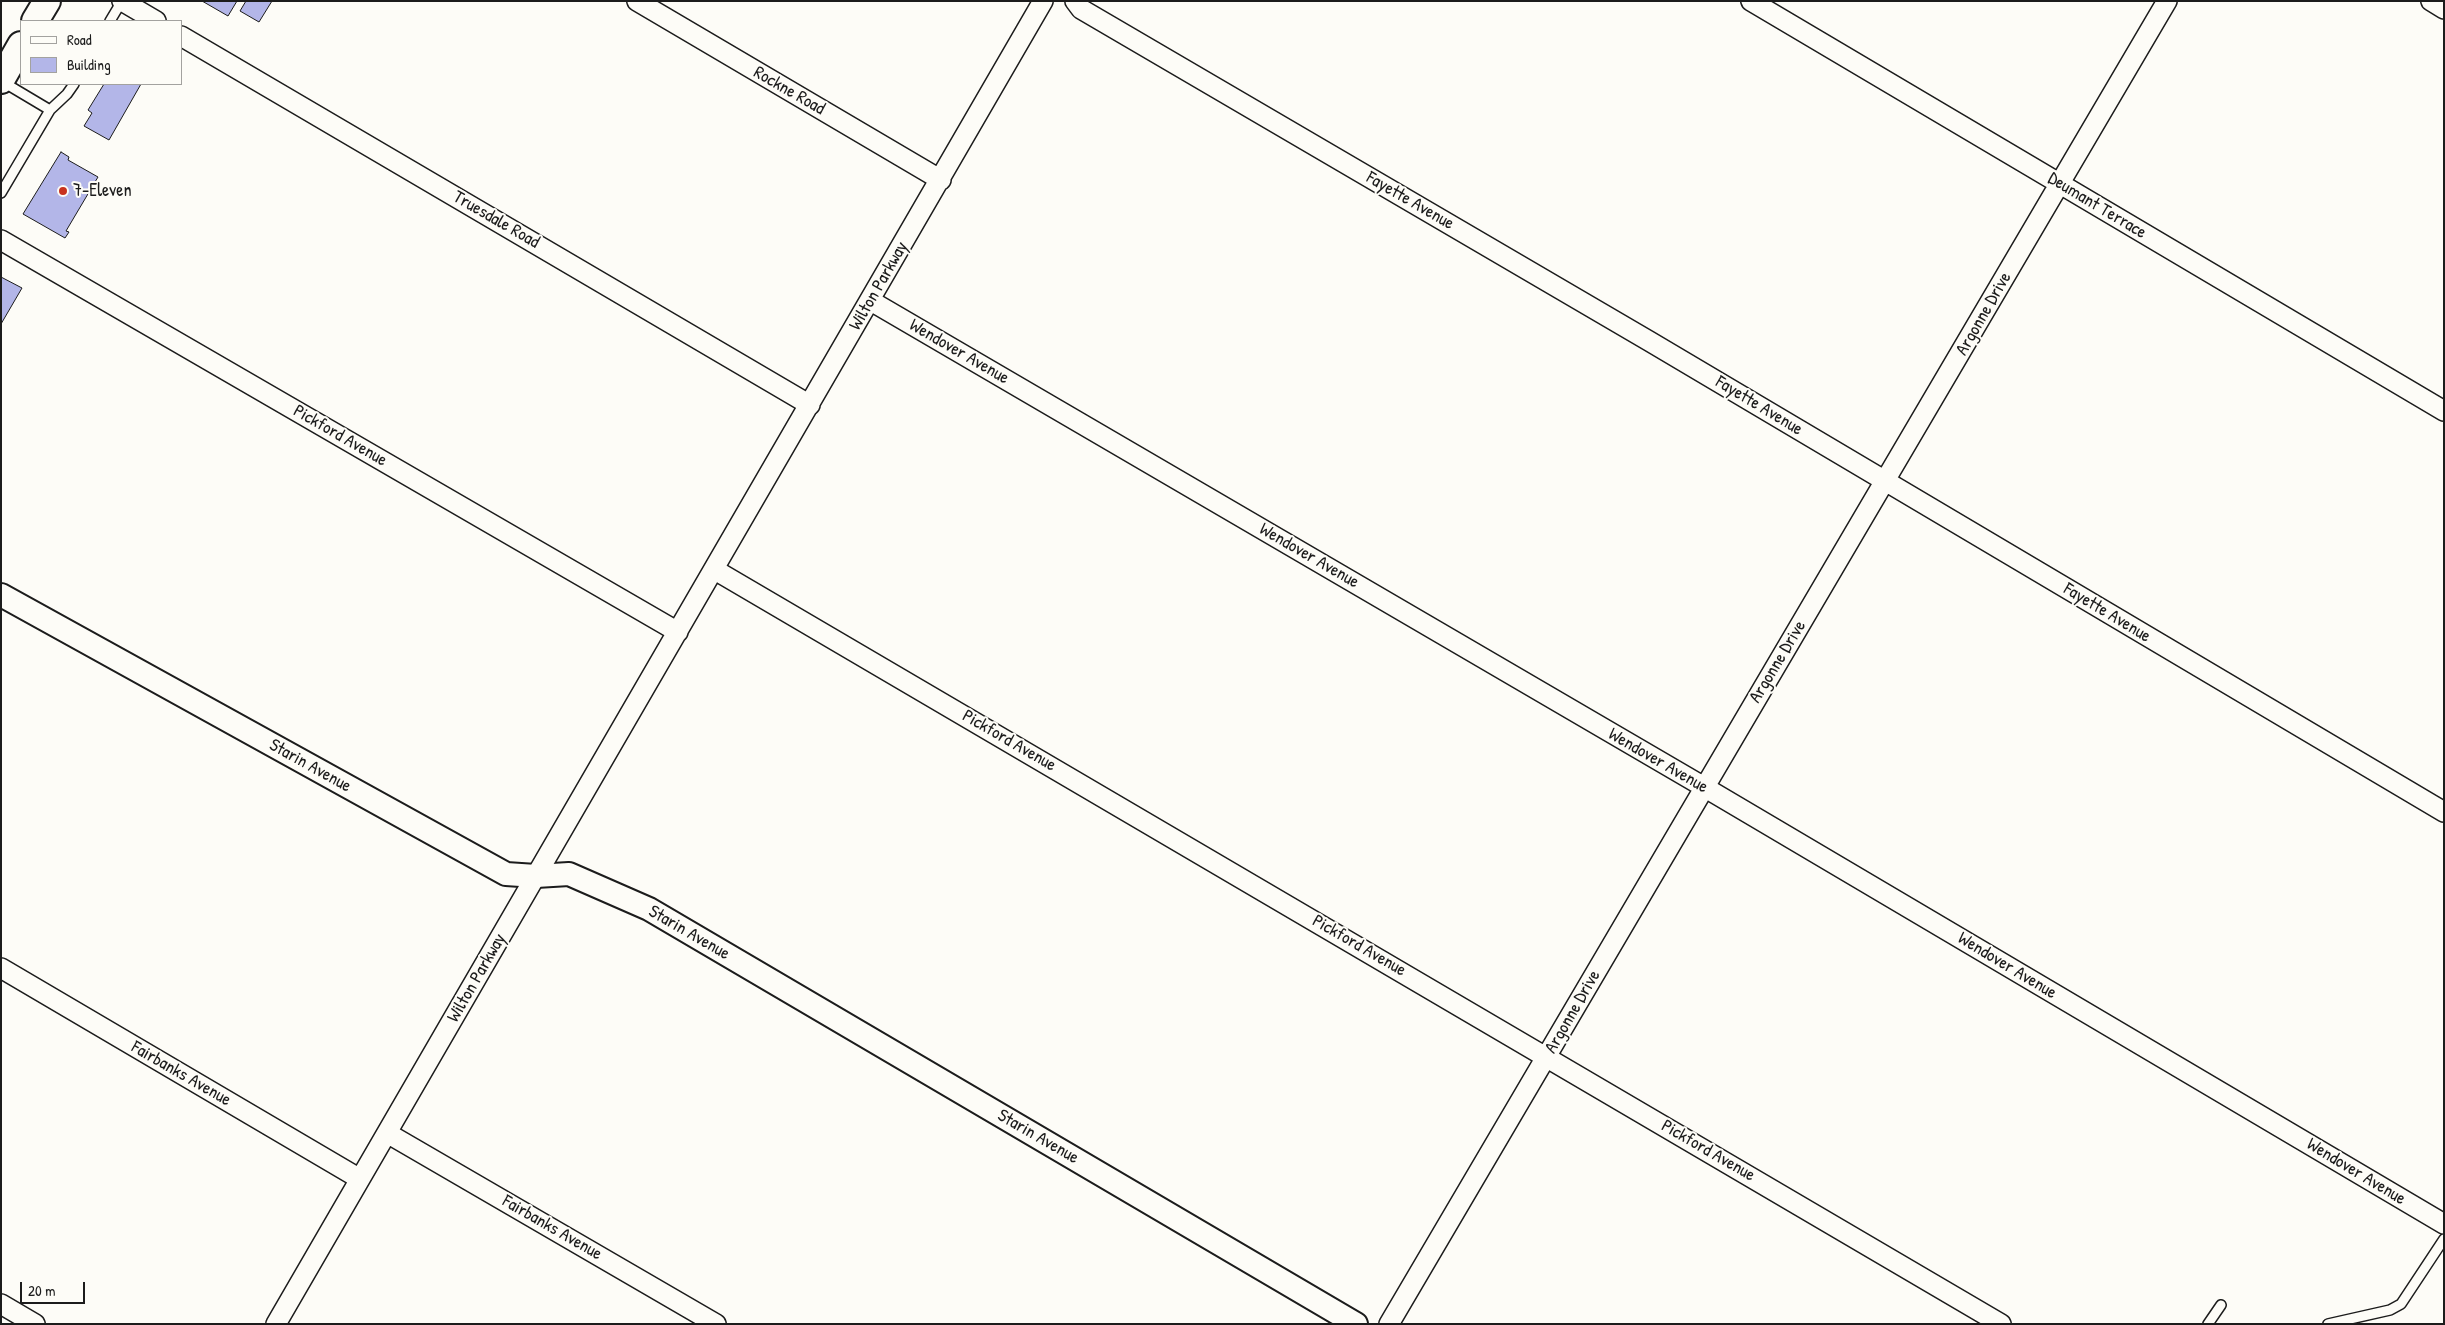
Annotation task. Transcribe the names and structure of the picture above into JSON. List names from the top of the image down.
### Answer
{
  "streets": {
    "street": [
      "Rockne Road",
      "Fayette Avenue",
      "Deumant Terrace",
      "Truesdale Road",
      "Wilton Parkway",
      "Argonne Drive",
      "Wendover Avenue",
      "Pickford Avenue",
      "Starin Avenue",
      "Fairbanks Avenue"
    ]
  },
  "crossings": [
    ["Rockne Road", "Wilton Parkway"],
    ["Fayette Avenue", "Argonne Drive"],
    ["Deumant Terrace", "Argonne Drive"],
    ["Truesdale Road", "Wilton Parkway"],
    ["Wilton Parkway", "Wendover Avenue"],
    ["Wilton Parkway", "Pickford Avenue"],
    ["Wilton Parkway", "Starin Avenue"],
    ["Wilton Parkway", "Fairbanks Avenue"],
    ["Argonne Drive", "Wendover Avenue"],
    ["Argonne Drive", "Pickford Avenue"]
  ],
  "places": ["7-Eleven"],
  "legend": ["Road", "Building"],
  "scale_bar": "20 m"
}
